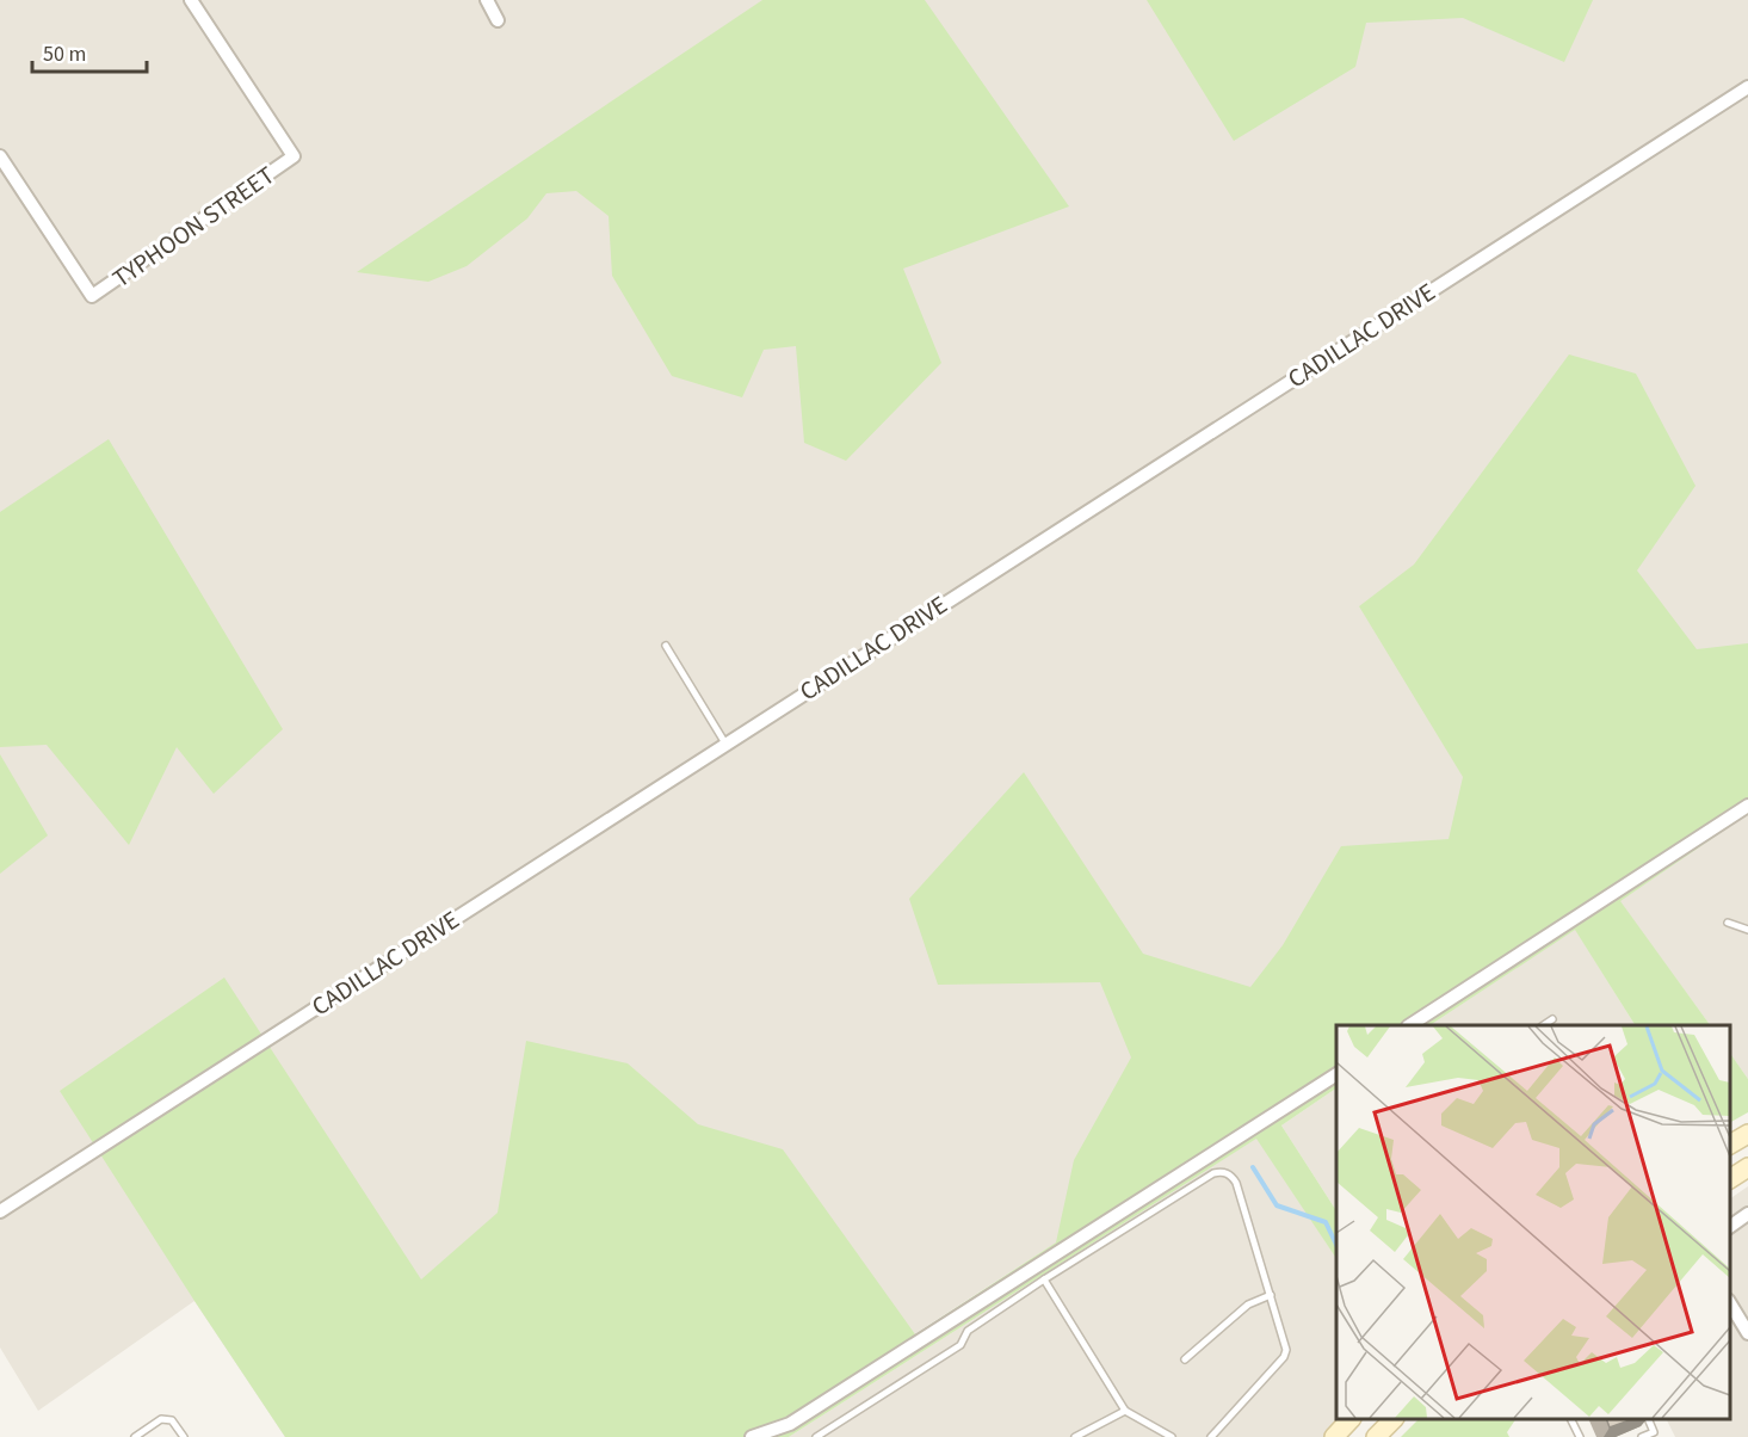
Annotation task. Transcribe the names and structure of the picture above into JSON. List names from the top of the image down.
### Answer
{
  "streets": {
    "street": ["TYPHOON STREET", "CADILLAC DRIVE"]
  },
  "scale_bar": "50 m"
}
